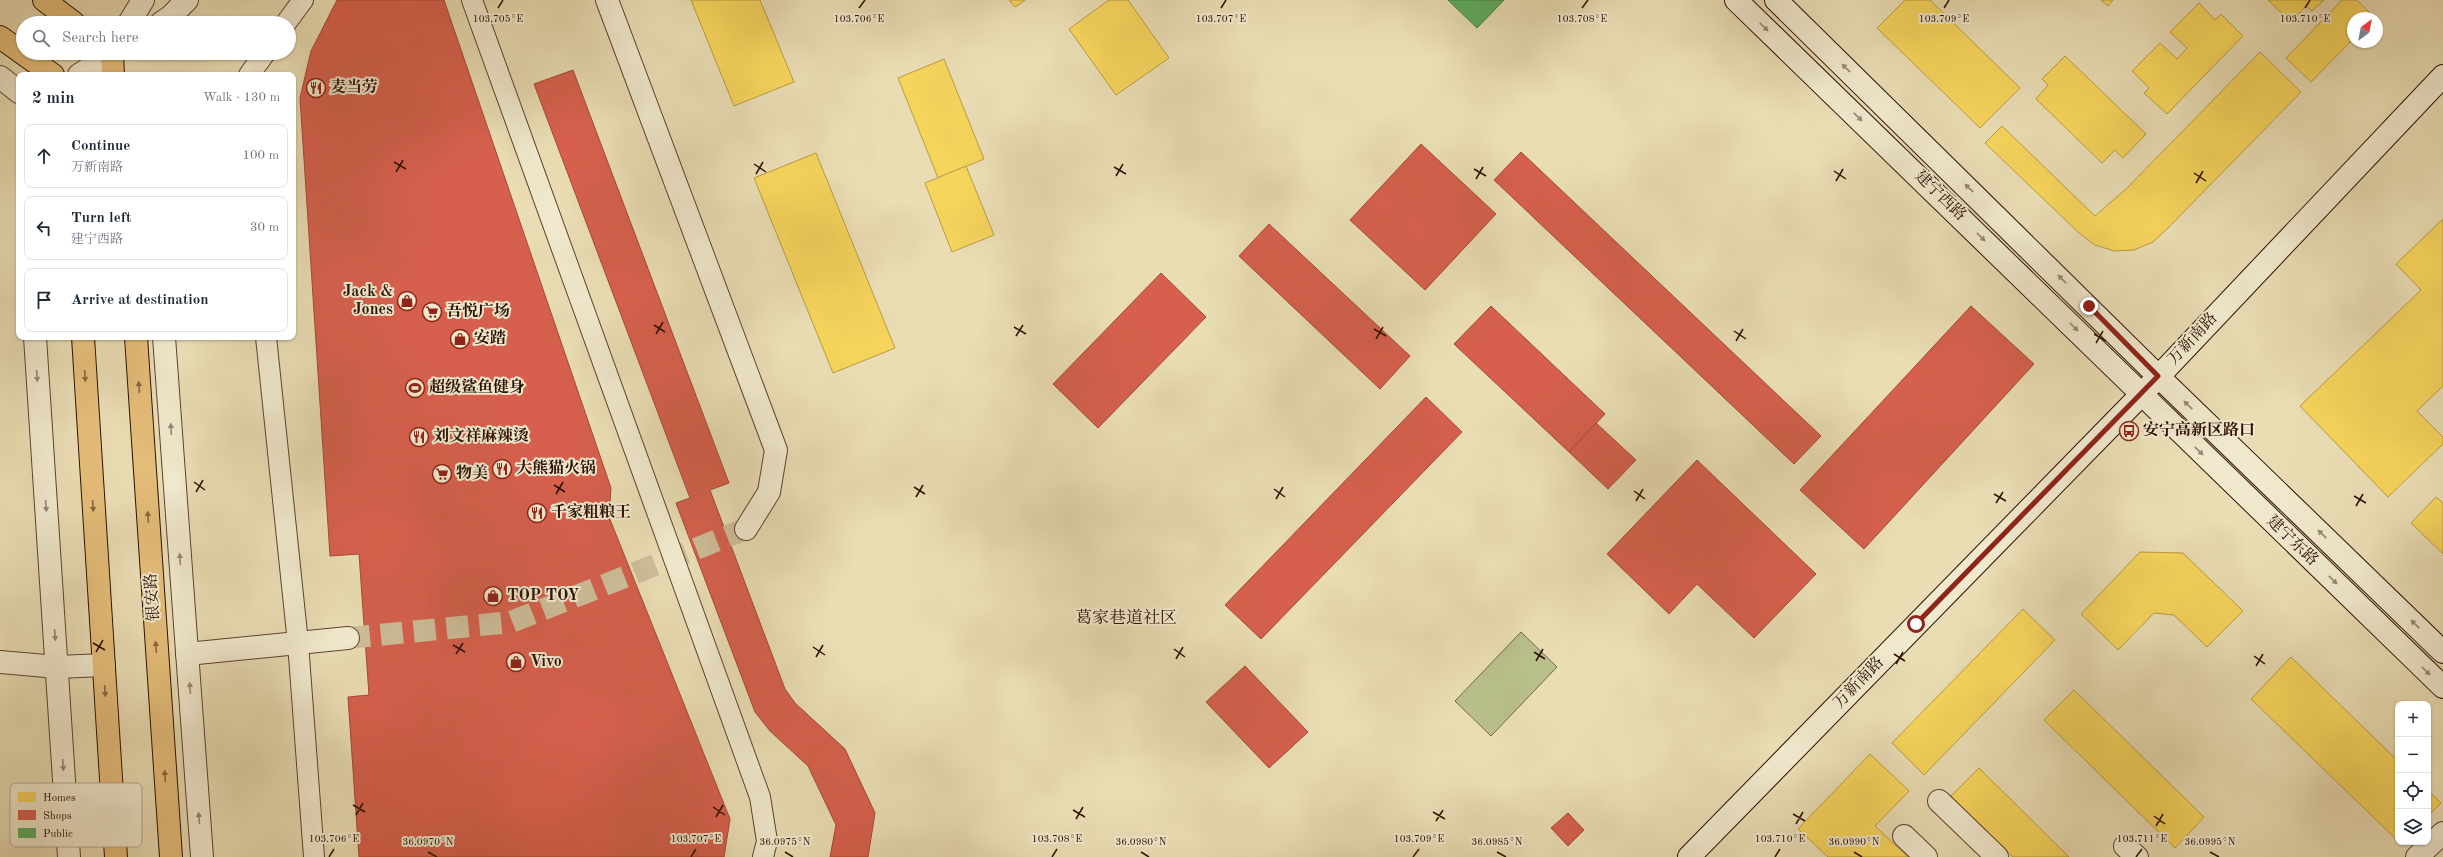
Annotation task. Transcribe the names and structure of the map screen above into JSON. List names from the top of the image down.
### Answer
{
  "streets": {
    "main road": [
      "建宁西路",
      "万新南路",
      "建宁东路",
      "银安路"
    ]
  },
  "crossings": [
    ["建宁西路", "万新南路"],
    ["建宁西路", "建宁东路"],
    ["万新南路", "建宁东路"]
  ],
  "districts": ["葛家巷道社区"],
  "places": {
    "restaurant": [
      "麦当劳",
      "刘文祥麻辣烫",
      "大熊猫火锅",
      "千家粗粮王"
    ],
    "shop": [
      "Jack & Jones",
      "安踏",
      "TOP TOY",
      "Vivo"
    ],
    "supermarket": ["吾悦广场", "物美"],
    "sports": ["超级鲨鱼健身"],
    "bus stop": ["安宁高新区路口"]
  },
  "legend": ["Homes", "Shops", "Public"],
  "north": "top right",
  "page": {
    "search": "Search here",
    "heading": ["2 min", "Walk · 130 m"],
    "list": [
      ["Continue", "万新南路", "100 m"],
      ["Turn left", "建宁西路", "30 m"],
      "Arrive at destination"
    ],
    "map_buttons": ["+", "−"]
  },
  "coordinates": [
    "103.705°E",
    "103.706°E",
    "103.707°E",
    "103.708°E",
    "103.709°E",
    "103.710°E",
    "103.711°E",
    "36.0970°N",
    "36.0975°N",
    "36.0980°N",
    "36.0985°N",
    "36.0990°N",
    "36.0995°N"
  ]
}
